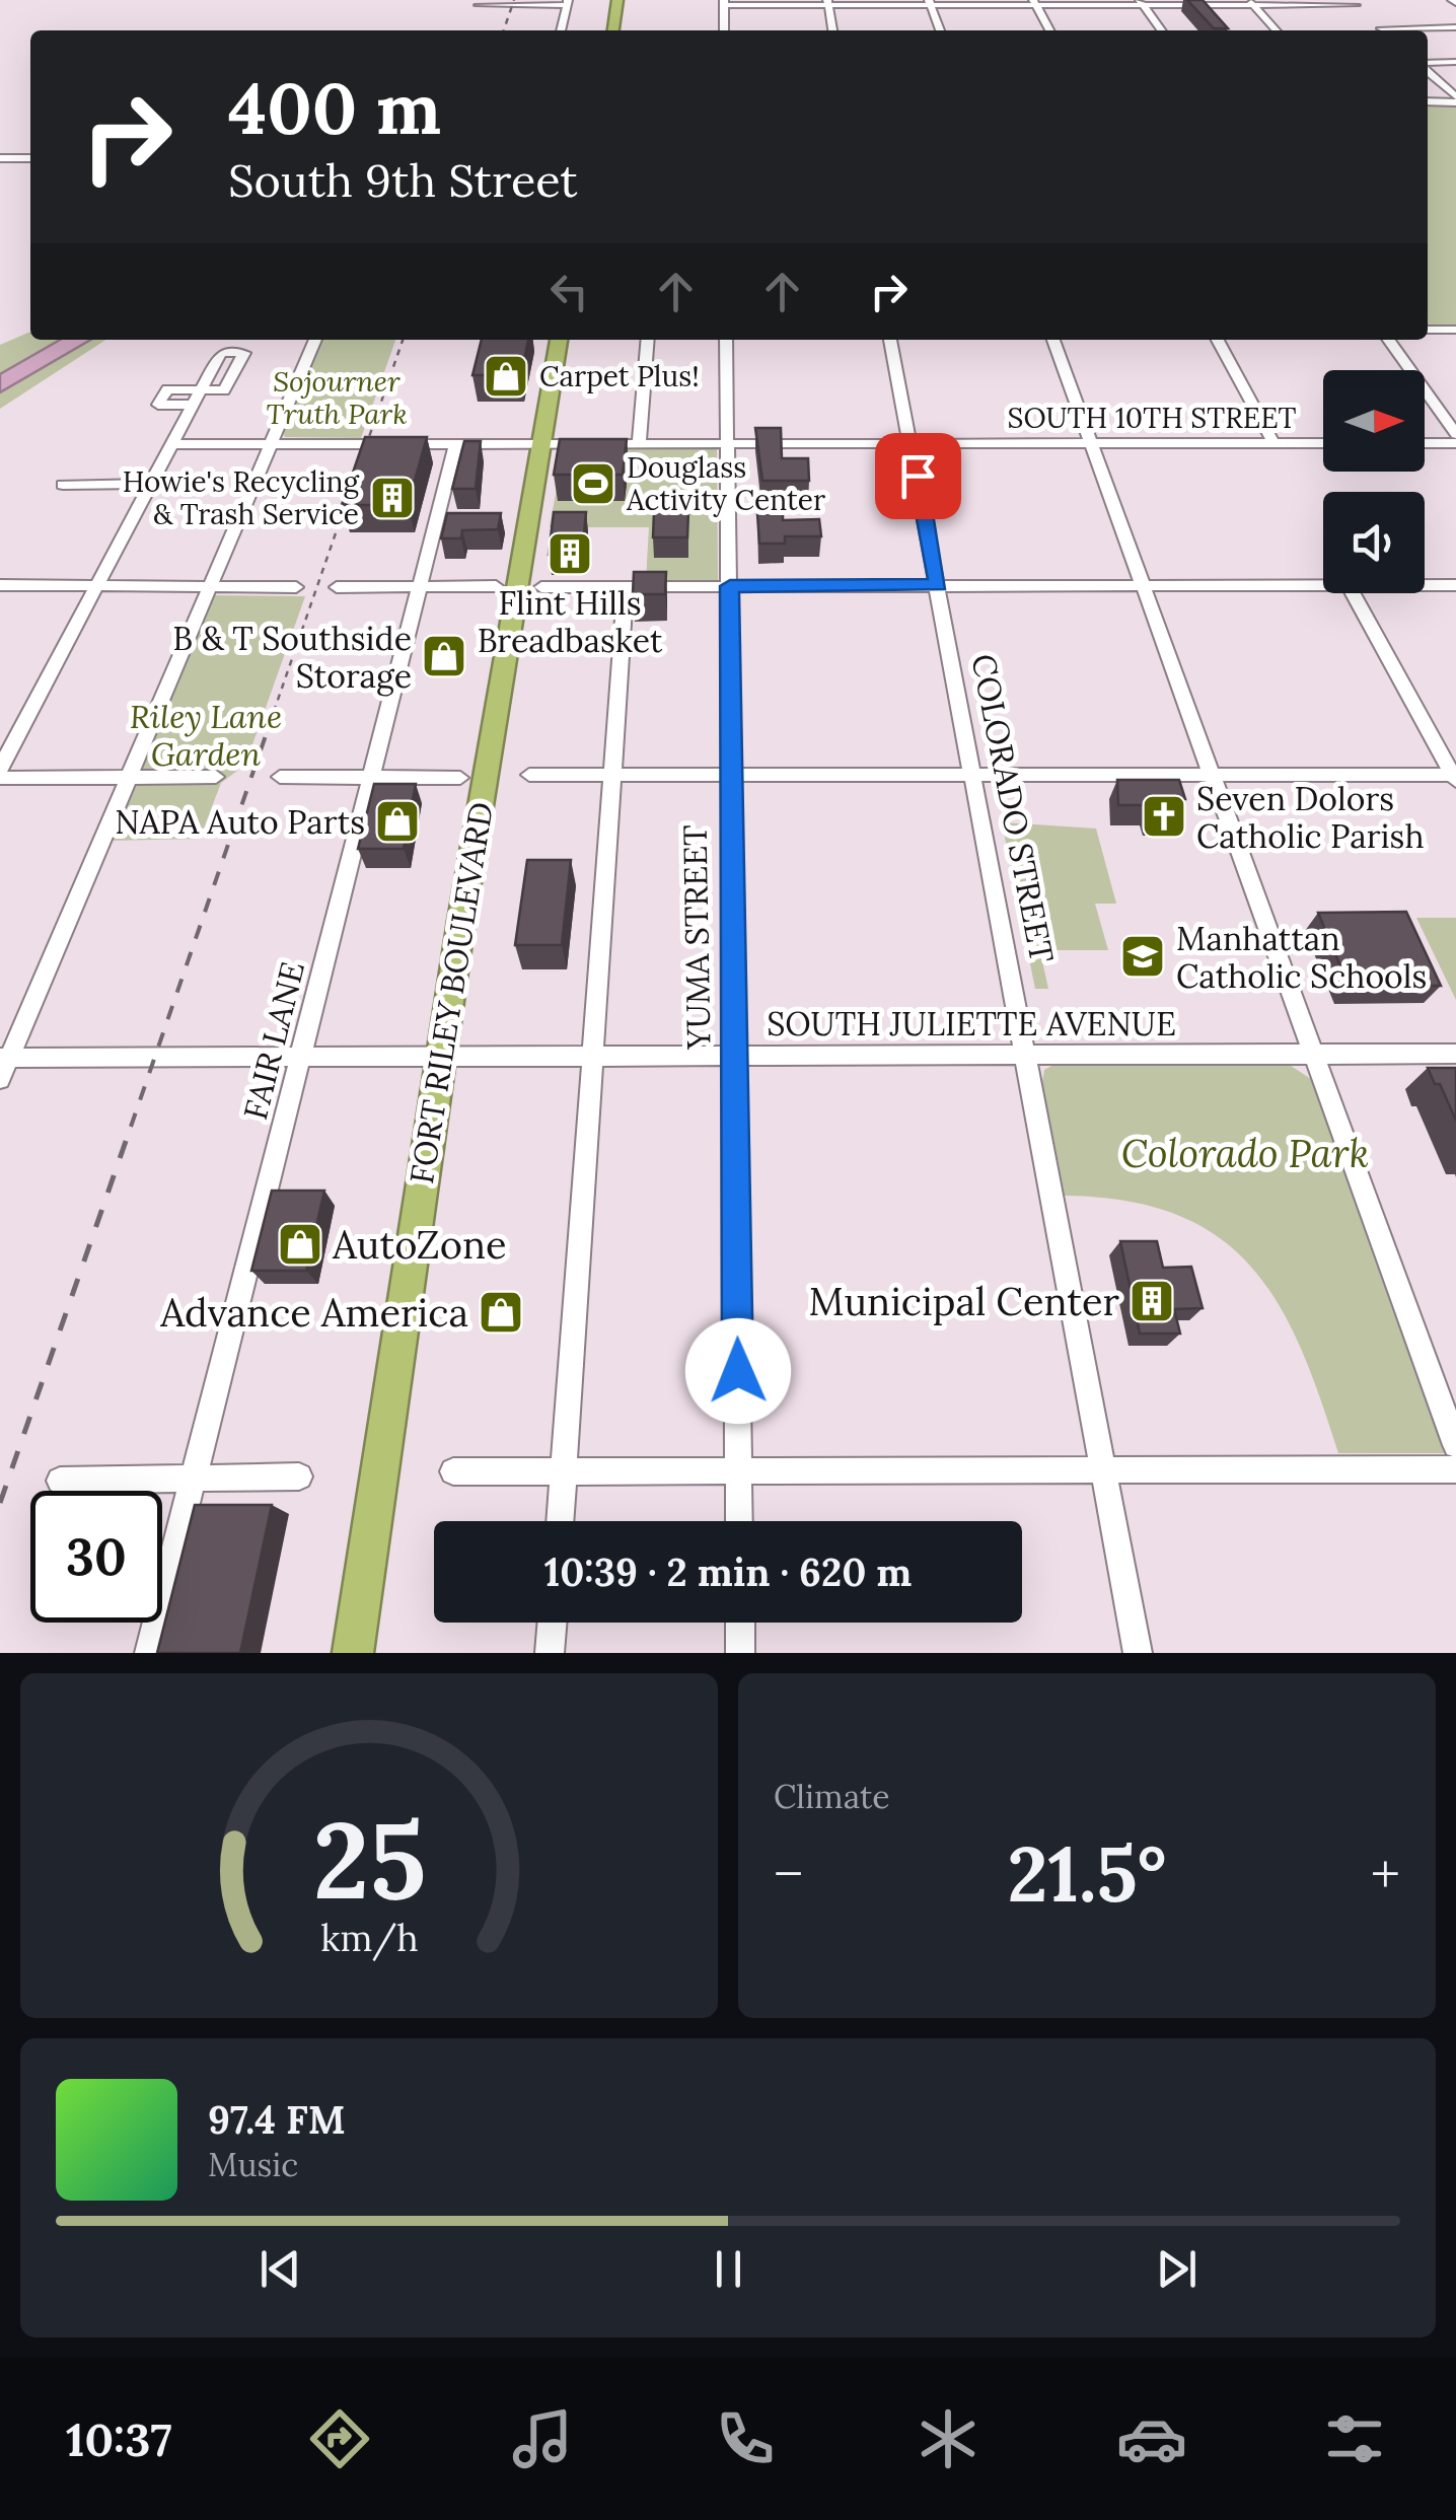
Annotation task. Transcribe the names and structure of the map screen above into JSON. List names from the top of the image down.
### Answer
{
  "streets": {
    "highway": ["FORT RILEY BOULEVARD"],
    "street": [
      "SOUTH 10TH STREET",
      "COLORADO STREET",
      "YUMA STREET",
      "SOUTH JULIETTE AVENUE",
      "FAIR LANE"
    ]
  },
  "crossings": [
    ["SOUTH 10TH STREET", "COLORADO STREET"],
    ["SOUTH 10TH STREET", "YUMA STREET"],
    ["SOUTH 10TH STREET", "FORT RILEY BOULEVARD"],
    ["SOUTH 10TH STREET", "FAIR LANE"],
    ["COLORADO STREET", "SOUTH JULIETTE AVENUE"],
    ["YUMA STREET", "SOUTH JULIETTE AVENUE"],
    ["FORT RILEY BOULEVARD", "SOUTH JULIETTE AVENUE"],
    ["SOUTH JULIETTE AVENUE", "FAIR LANE"]
  ],
  "parks": ["Sojourner Truth Park", "Riley Lane Garden", "Colorado Park"],
  "places": {
    "shop": [
      "Carpet Plus!",
      "B & T Southside Storage",
      "NAPA Auto Parts",
      "AutoZone",
      "Advance America"
    ],
    "sports": ["Douglass Activity Center"],
    "building": ["Howie's Recycling & Trash Service", "Flint Hills Breadbasket", "Municipal Center"],
    "church": ["Seven Dolors Catholic Parish"],
    "school or university": ["Manhattan Catholic Schools"]
  },
  "north": "right",
  "page": {
    "turn": ["400 m", "South 9th Street"],
    "limit": "30",
    "trip": "10:39 · 2 min · 620 m",
    "tile": "Climate",
    "heat": ["−", "21.5°", "+"],
    "song": ["97.4 FM", "Music"],
    "tabs": "10:37",
    "gauge": ["25", "km/h"]
  }
}
